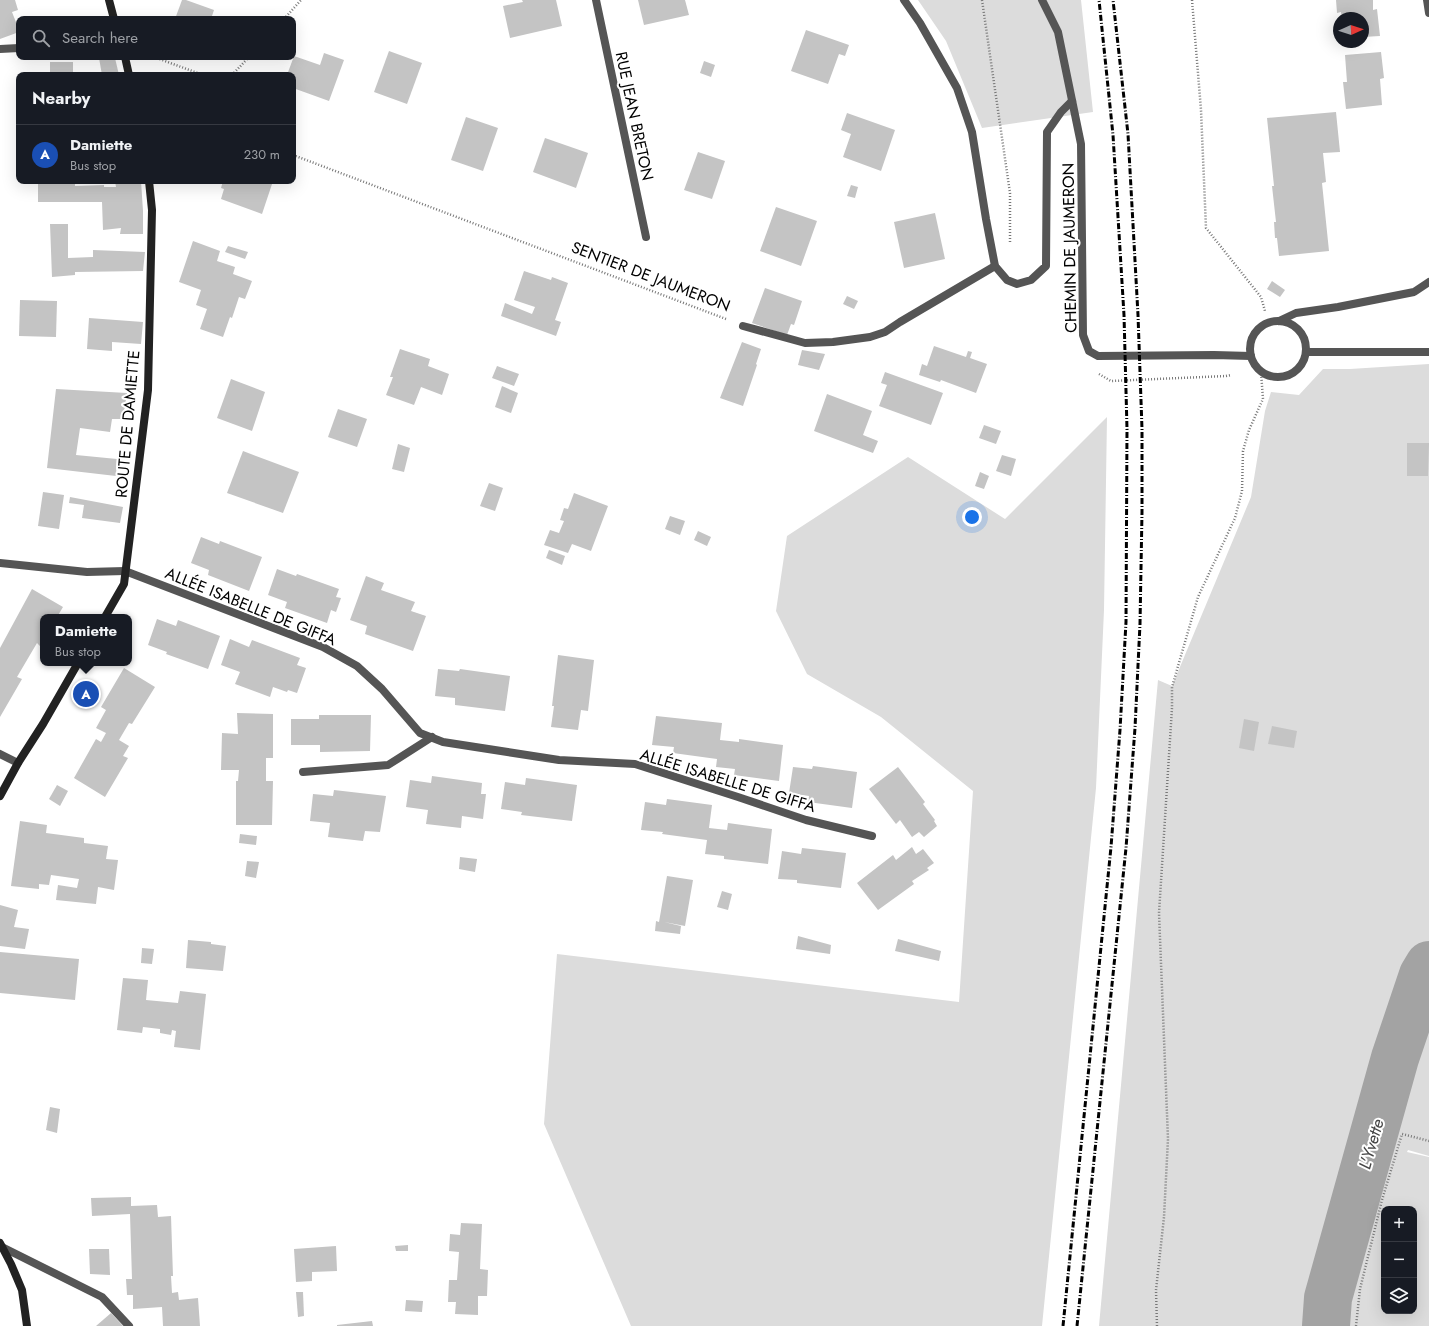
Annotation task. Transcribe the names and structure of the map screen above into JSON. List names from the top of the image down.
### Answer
{
  "streets": {
    "street": [
      "RUE JEAN BRETON",
      "CHEMIN DE JAUMERON",
      "SENTIER DE JAUMERON",
      "ROUTE DE DAMIETTE",
      "ALLÉE ISABELLE DE GIFFA"
    ]
  },
  "crossings": [
    ["CHEMIN DE JAUMERON", "SENTIER DE JAUMERON"],
    ["ROUTE DE DAMIETTE", "ALLÉE ISABELLE DE GIFFA"]
  ],
  "water": ["L'Yvette"],
  "north": "right",
  "page": {
    "search": "Search here",
    "heading": "Nearby",
    "list": [
      {
        "mark": "A",
        "name": "Damiette",
        "note": "Bus stop",
        "value": "230 m"
      }
    ],
    "popup": ["Damiette", "Bus stop"],
    "pins": "A",
    "map_buttons": ["+", "−"]
  }
}
